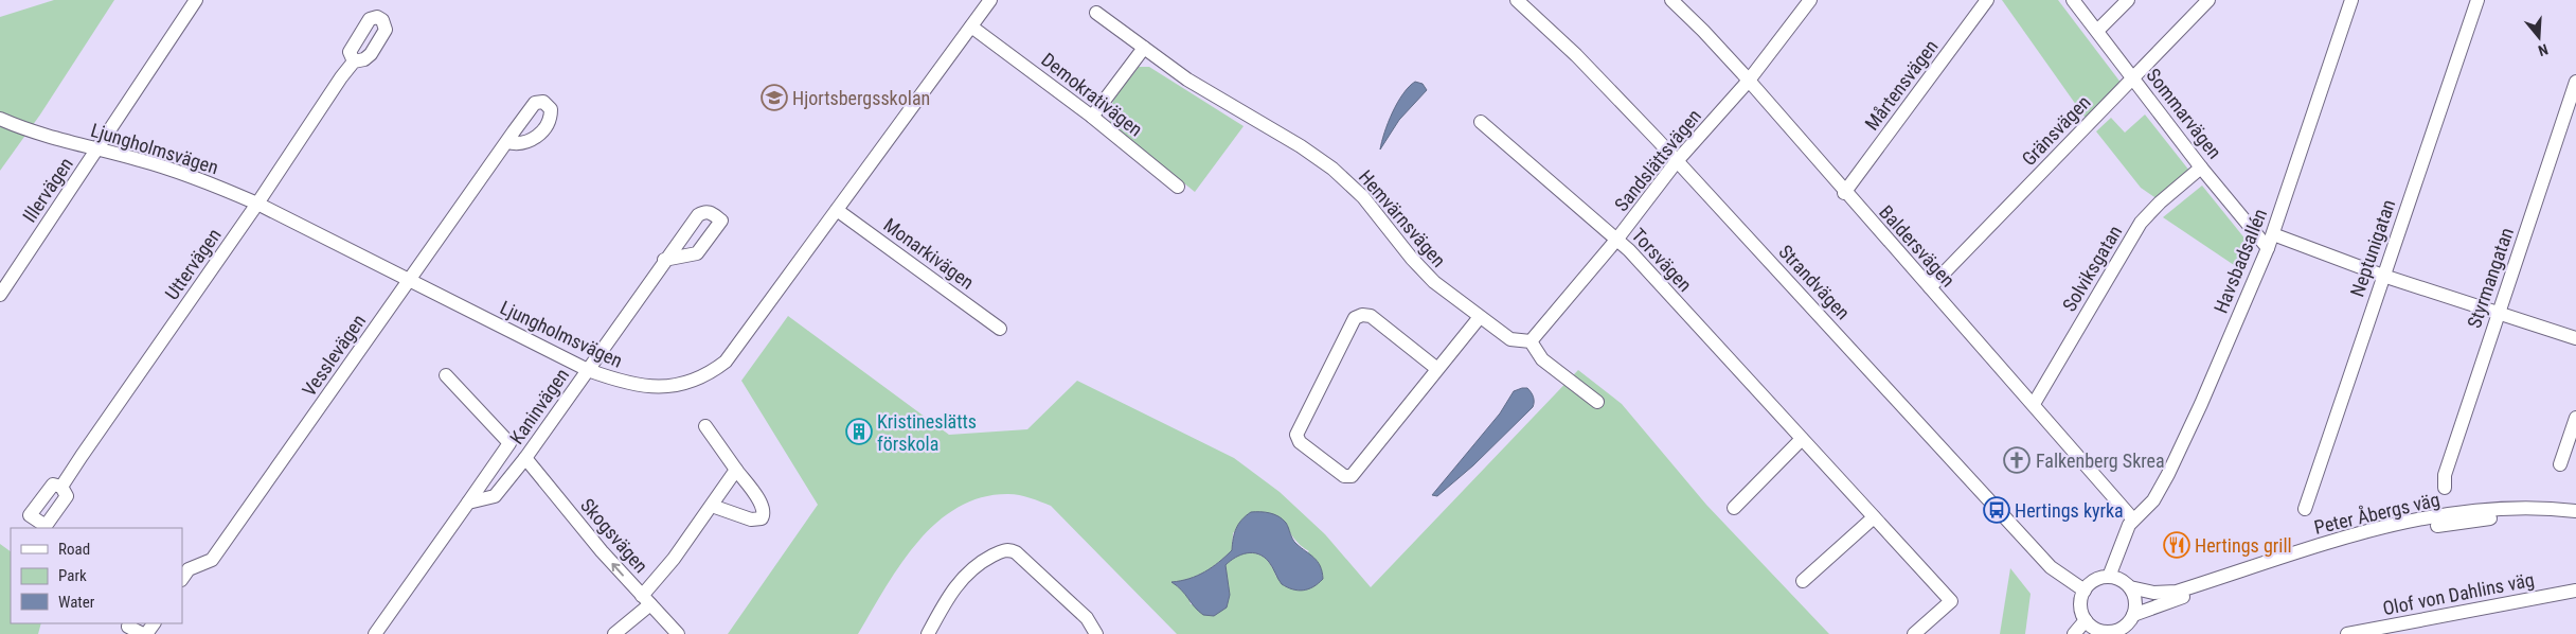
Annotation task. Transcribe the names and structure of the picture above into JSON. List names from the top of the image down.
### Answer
{
  "streets": {
    "street": [
      "Mårtensvägen",
      "Demokrativägen",
      "Sommarvägen",
      "Gränsvägen",
      "Ljungholmsvägen",
      "Sandslättsvägen",
      "Illervägen",
      "Hemvärnsvägen",
      "Baldersvägen",
      "Neptunigatan",
      "Monarkivägen",
      "Torsvägen",
      "Havsbadsallén",
      "Uttervägen",
      "Solviksgatan",
      "Styrmangatan",
      "Strandvägen",
      "Vesslevägen",
      "Kaninvägen",
      "Peter Åbergs väg",
      "Skogsvägen",
      "Olof von Dahlins väg"
    ]
  },
  "crossings": [
    ["Mårtensvägen", "Baldersvägen"],
    ["Demokrativägen", "Ljungholmsvägen"],
    ["Sommarvägen", "Gränsvägen"],
    ["Sommarvägen", "Havsbadsallén"],
    ["Sommarvägen", "Solviksgatan"],
    ["Gränsvägen", "Baldersvägen"],
    ["Ljungholmsvägen", "Illervägen"],
    ["Ljungholmsvägen", "Monarkivägen"],
    ["Ljungholmsvägen", "Uttervägen"],
    ["Ljungholmsvägen", "Vesslevägen"],
    ["Ljungholmsvägen", "Kaninvägen"],
    ["Sandslättsvägen", "Hemvärnsvägen"],
    ["Sandslättsvägen", "Baldersvägen"],
    ["Sandslättsvägen", "Torsvägen"],
    ["Sandslättsvägen", "Strandvägen"],
    ["Baldersvägen", "Havsbadsallén"],
    ["Baldersvägen", "Solviksgatan"],
    ["Havsbadsallén", "Strandvägen"],
    ["Havsbadsallén", "Peter Åbergs väg"],
    ["Strandvägen", "Peter Åbergs väg"],
    ["Kaninvägen", "Skogsvägen"]
  ],
  "one_way": ["Skogsvägen"],
  "places": {
    "school or university": ["Hjortsbergsskolan"],
    "building": ["Kristineslätts förskola"],
    "church": ["Falkenberg Skrea"],
    "bus stop": ["Hertings kyrka"],
    "restaurant": ["Hertings grill"]
  },
  "legend": ["Road", "Park", "Water"],
  "north": "bottom"
}
